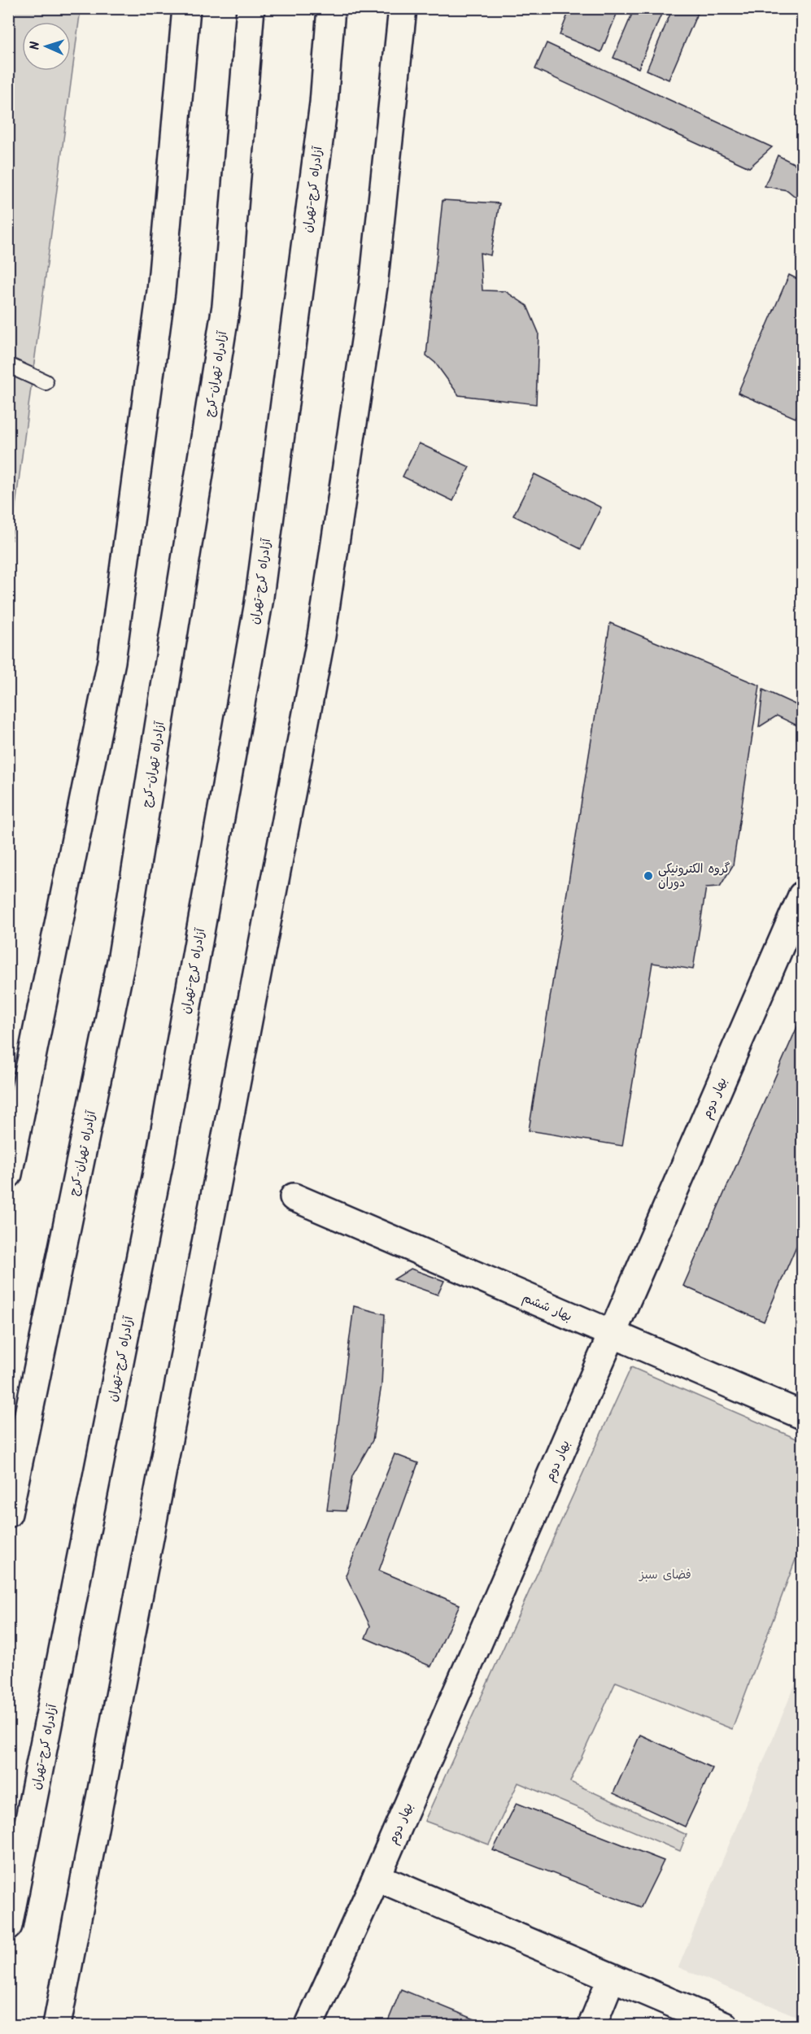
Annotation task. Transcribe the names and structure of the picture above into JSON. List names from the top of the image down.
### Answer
{
  "streets": {
    "main road": [
      "آزادراه کرج-تهران",
      "آزادراه تهران-کرج",
      "بهار دوم",
      "بهار ششم"
    ]
  },
  "crossings": [
    ["بهار دوم", "بهار ششم"]
  ],
  "parks": ["فضای سبز"],
  "places": ["گروه الکترونیکی دوران"],
  "north": "left"
}
